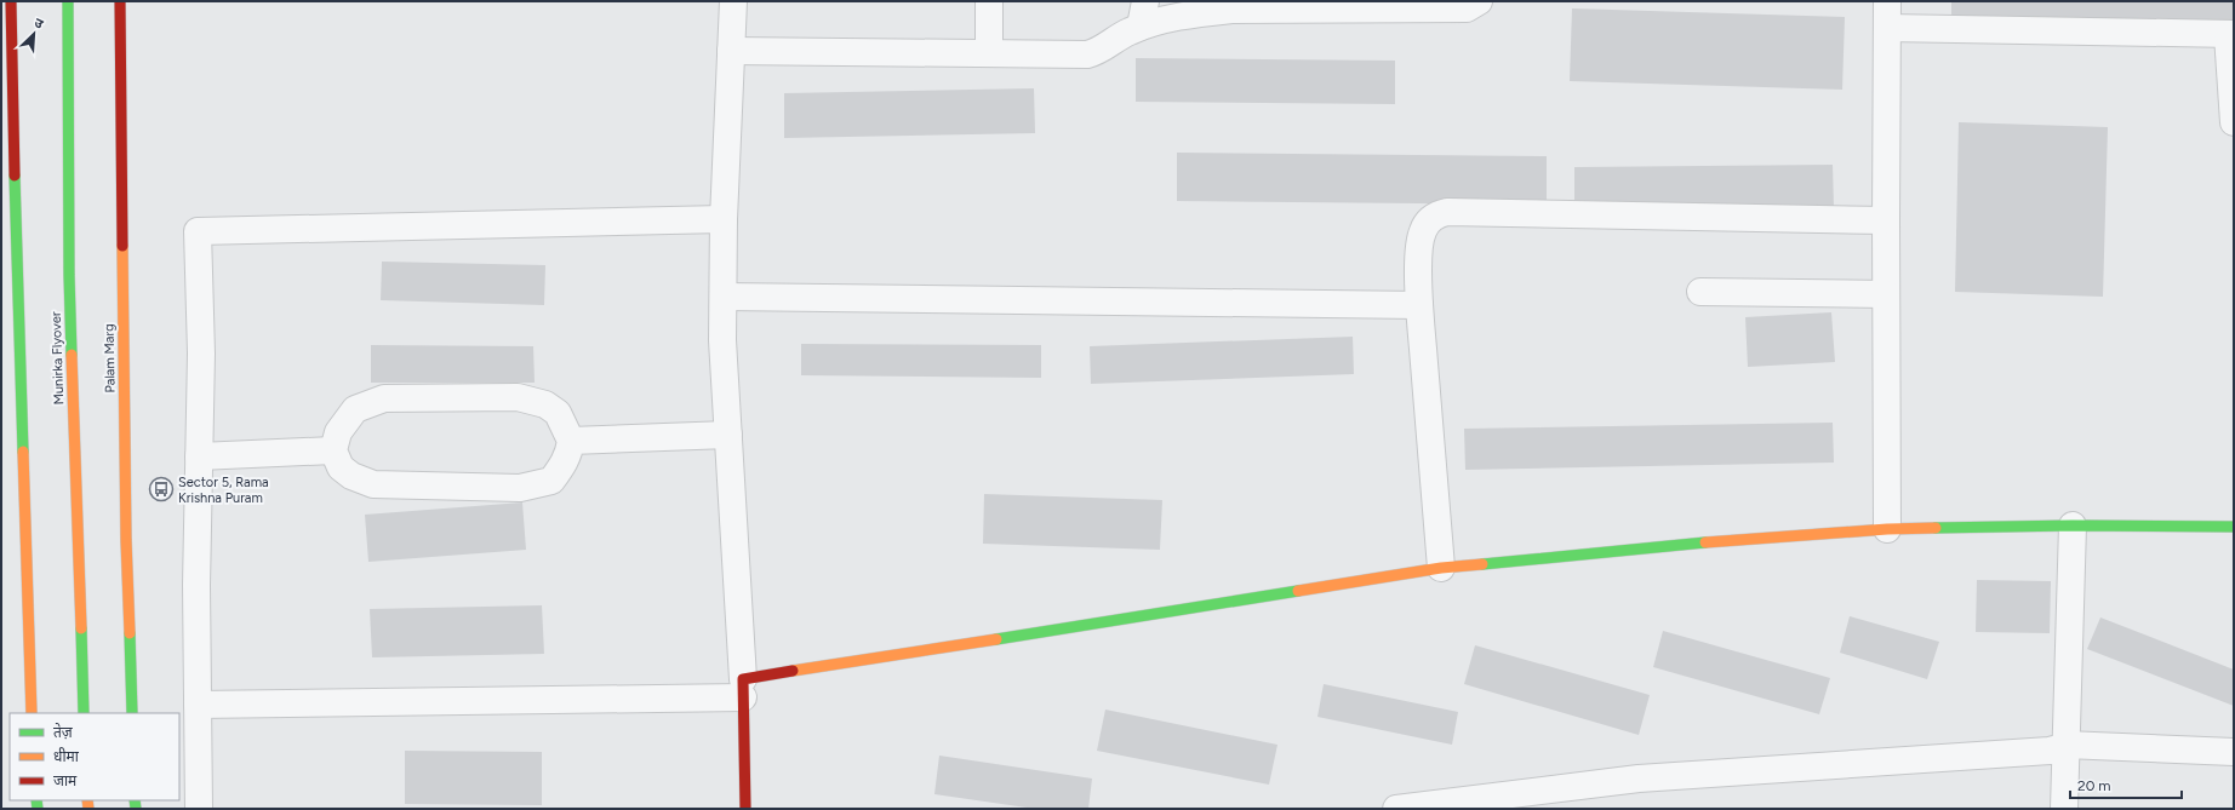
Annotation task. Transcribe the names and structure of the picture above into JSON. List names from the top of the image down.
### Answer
{
  "streets": {
    "main road": ["Munirka Flyover", "Palam Marg"]
  },
  "places": {
    "bus stop": ["Sector 5, Rama Krishna Puram"]
  },
  "legend": ["तेज़", "धीमा", "जाम"],
  "scale_bar": "20 m",
  "north": "top right"
}
